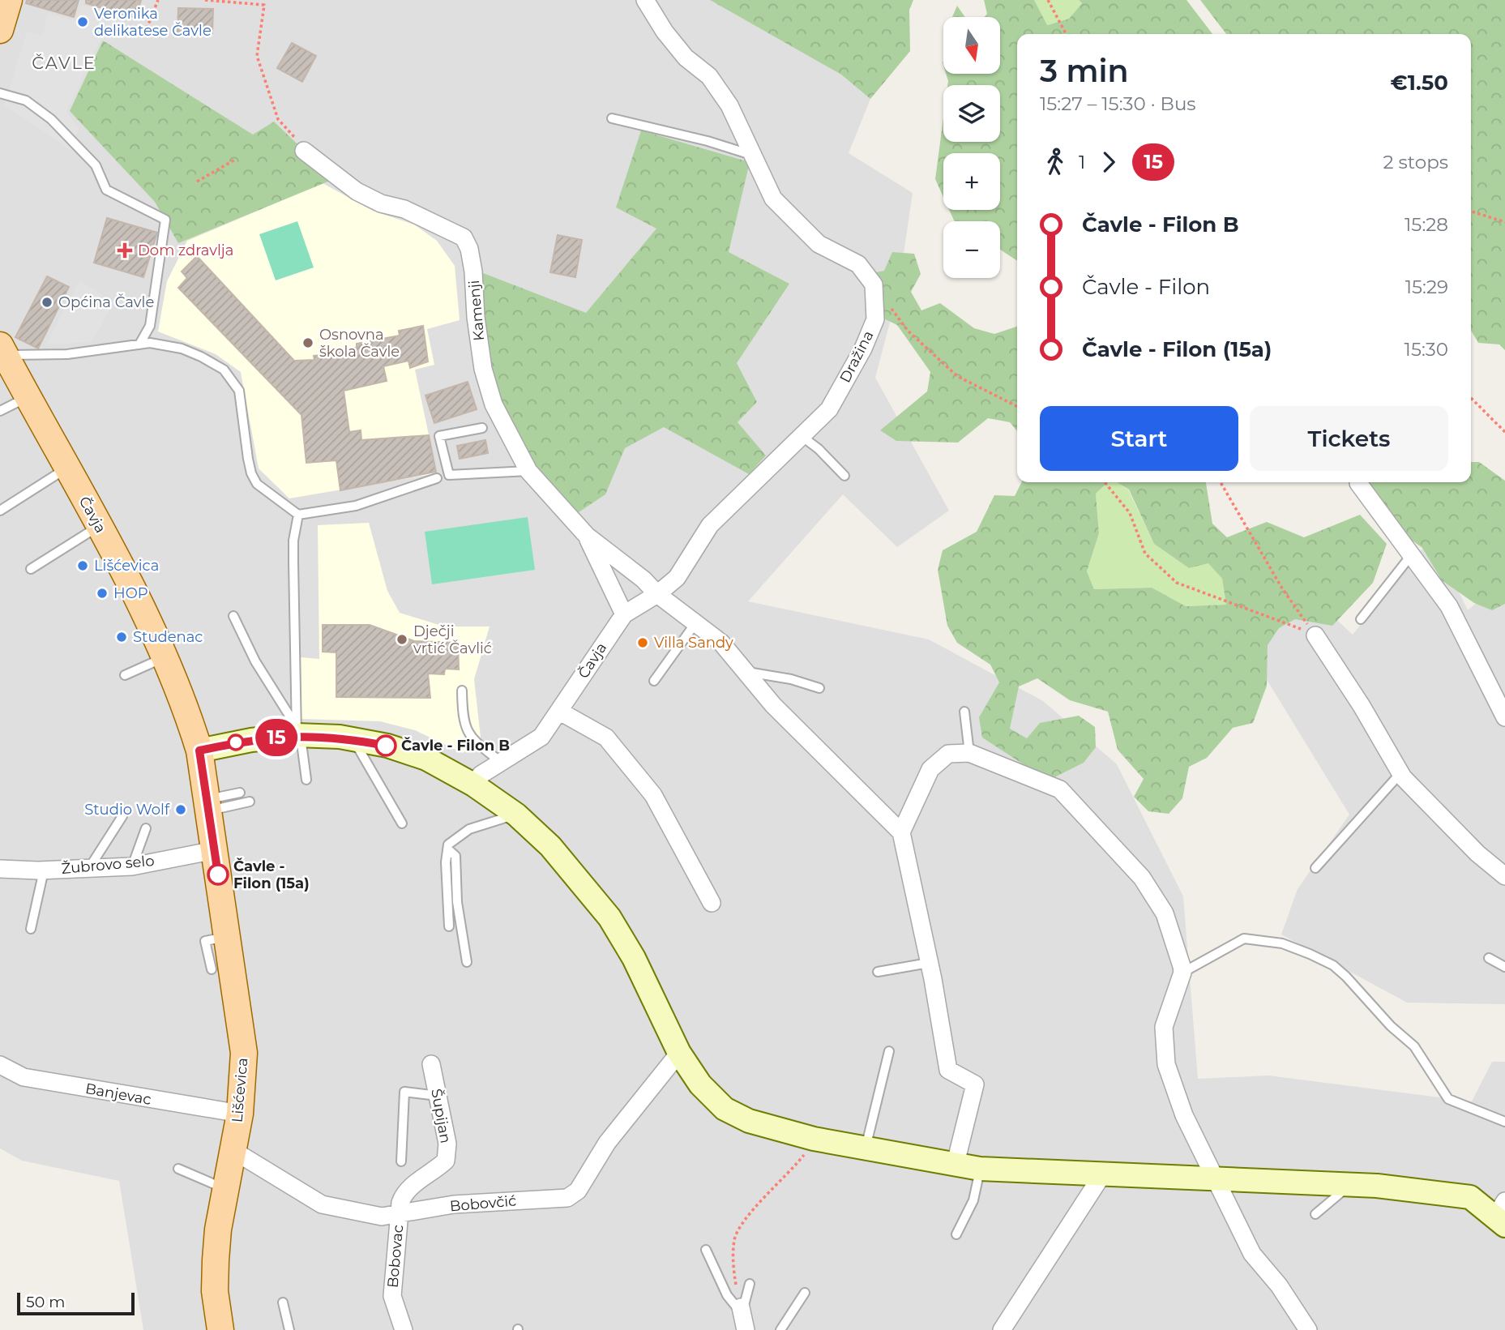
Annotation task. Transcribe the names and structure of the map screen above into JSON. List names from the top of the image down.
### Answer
{
  "streets": {
    "main road": ["Čavja", "Lišćevica"],
    "street": [
      "Kamenji",
      "Dražina",
      "Žubrovo selo",
      "Banjevac",
      "Šupijan",
      "Bobovčić",
      "Bobovac"
    ]
  },
  "crossings": [
    ["Kamenji", "Dražina"],
    ["Kamenji", "Čavja"],
    ["Dražina", "Čavja"],
    ["Čavja", "Žubrovo selo"],
    ["Čavja", "Lišćevica"],
    ["Žubrovo selo", "Lišćevica"],
    ["Lišćevica", "Banjevac"],
    ["Lišćevica", "Bobovčić"],
    ["Šupijan", "Bobovčić"],
    ["Šupijan", "Bobovac"],
    ["Bobovčić", "Bobovac"]
  ],
  "districts": ["ČAVLE"],
  "places": {
    "other": [
      "Veronika delikatese Čavle",
      "Općina Čavle",
      "Osnovna škola Čavle",
      "Lišćevica",
      "HOP",
      "Studenac",
      "Dječji vrtić Čavlić",
      "Villa Sandy",
      "Čavle - Filon B",
      "Studio Wolf",
      "Čavle - Filon (15a)"
    ],
    "health": ["Dom zdravlja"]
  },
  "lines": ["bus line 15"],
  "scale_bar": "50 m",
  "north": "bottom",
  "page": {
    "on_map": "15",
    "map_buttons": ["+", "−"],
    "heading": ["3 min", "15:27 – 15:30 · Bus", "€1.50"],
    "legs": ["1", "15", "2 stops"],
    "list": [
      {
        "name": "Čavle - Filon B",
        "value": "15:28"
      },
      {
        "name": "Čavle - Filon",
        "value": "15:29"
      },
      {
        "name": "Čavle - Filon (15a)",
        "value": "15:30"
      }
    ],
    "buttons": ["Start", "Tickets"],
    "scale": "50 m"
  }
}
